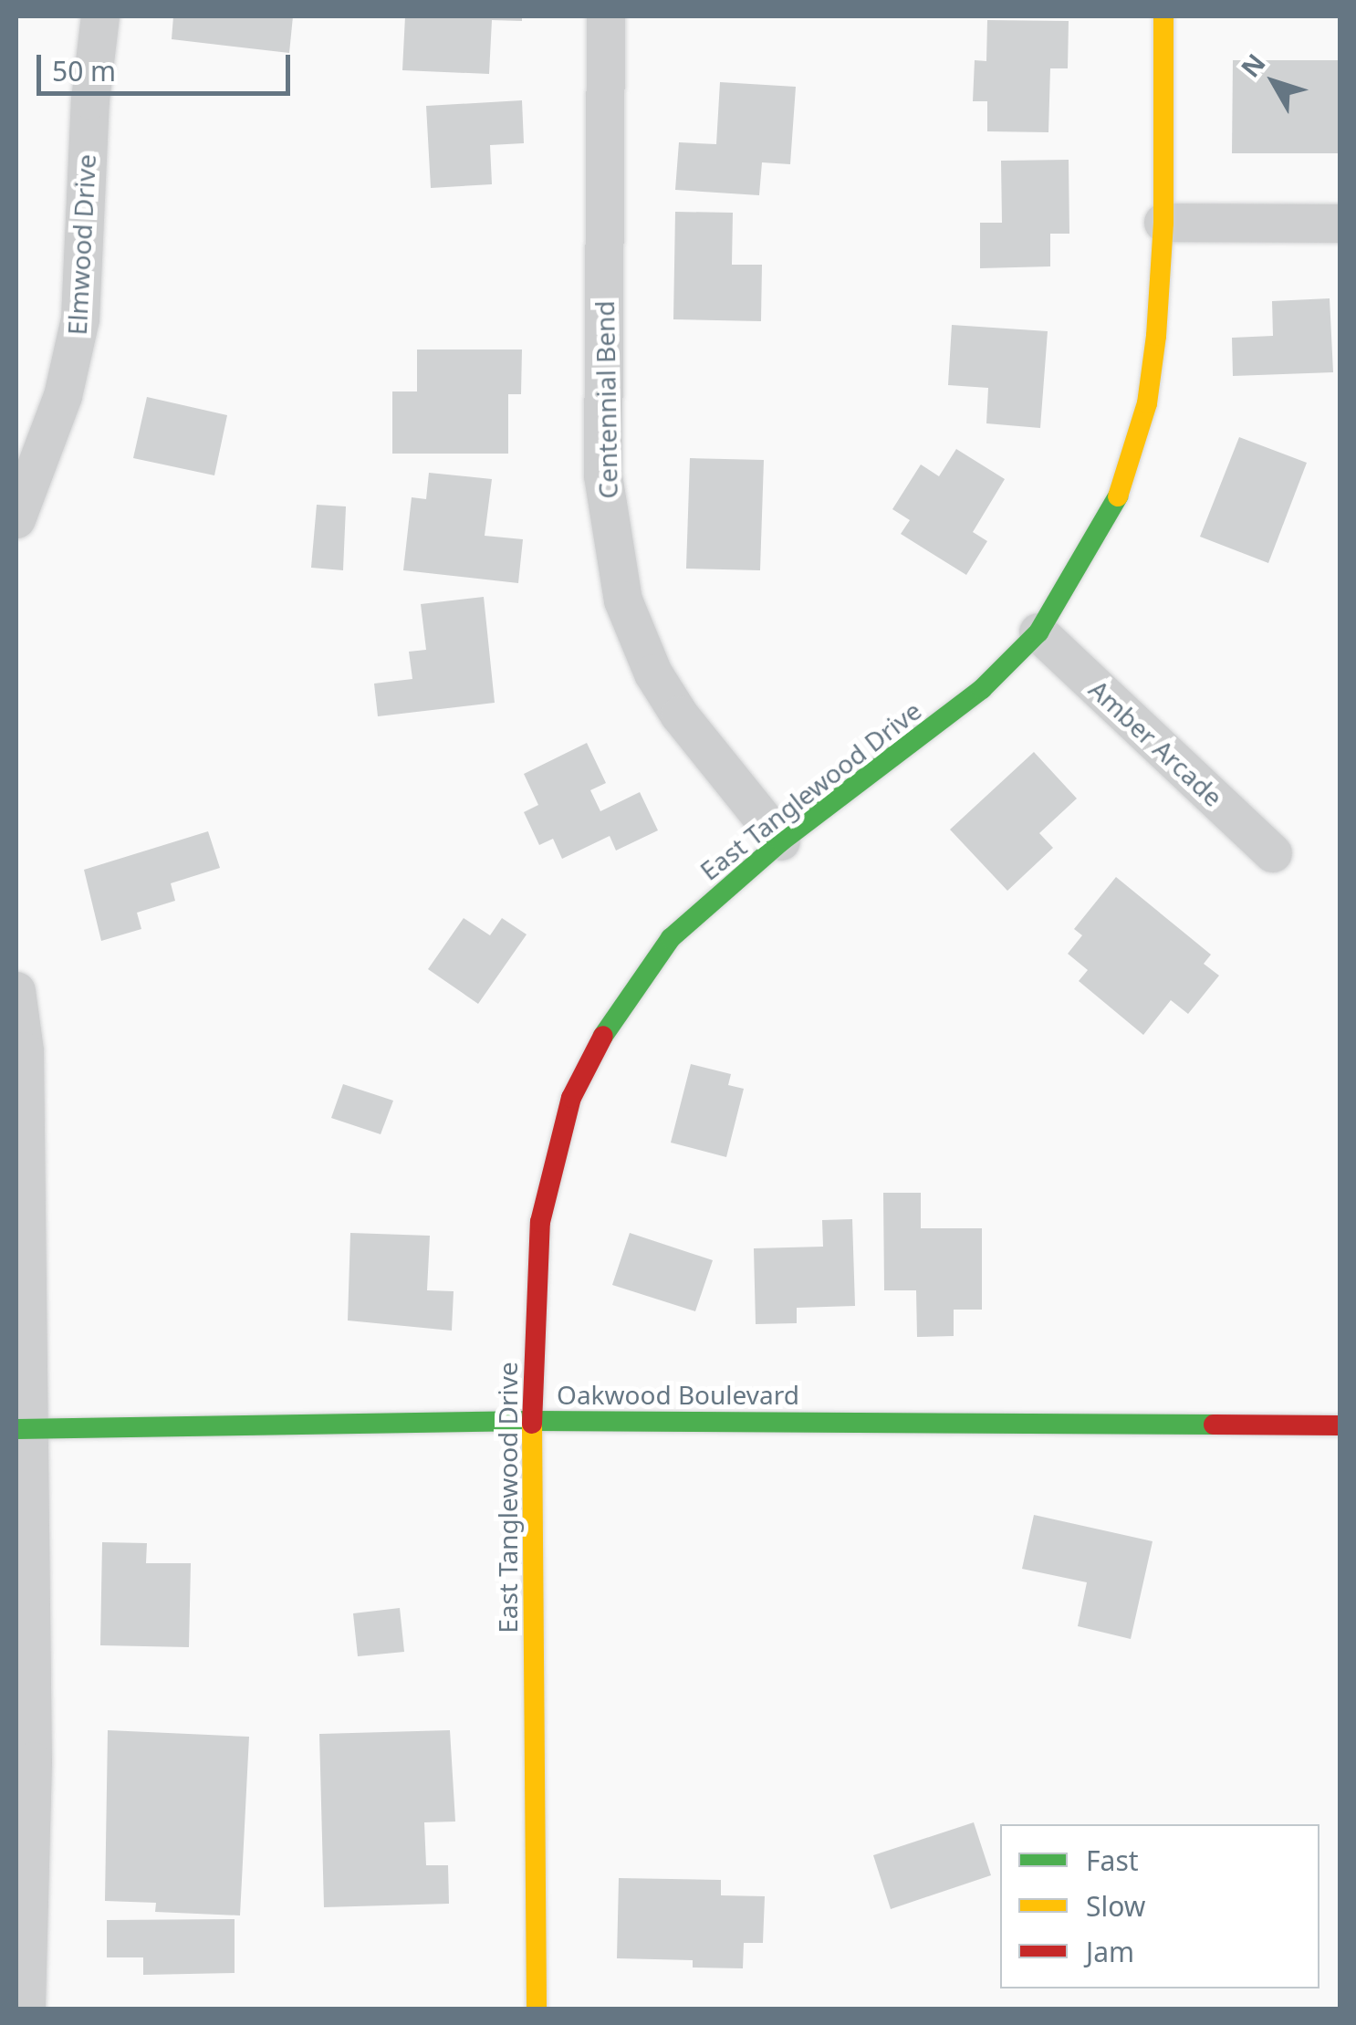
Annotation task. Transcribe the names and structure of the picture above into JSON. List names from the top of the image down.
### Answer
{
  "streets": {
    "street": [
      "Elmwood Drive",
      "Centennial Bend",
      "Amber Arcade",
      "East Tanglewood Drive",
      "Oakwood Boulevard"
    ]
  },
  "crossings": [
    ["Centennial Bend", "East Tanglewood Drive"],
    ["Amber Arcade", "East Tanglewood Drive"],
    ["East Tanglewood Drive", "Oakwood Boulevard"]
  ],
  "legend": ["Fast", "Slow", "Jam"],
  "scale_bar": "50 m",
  "north": "top left"
}
